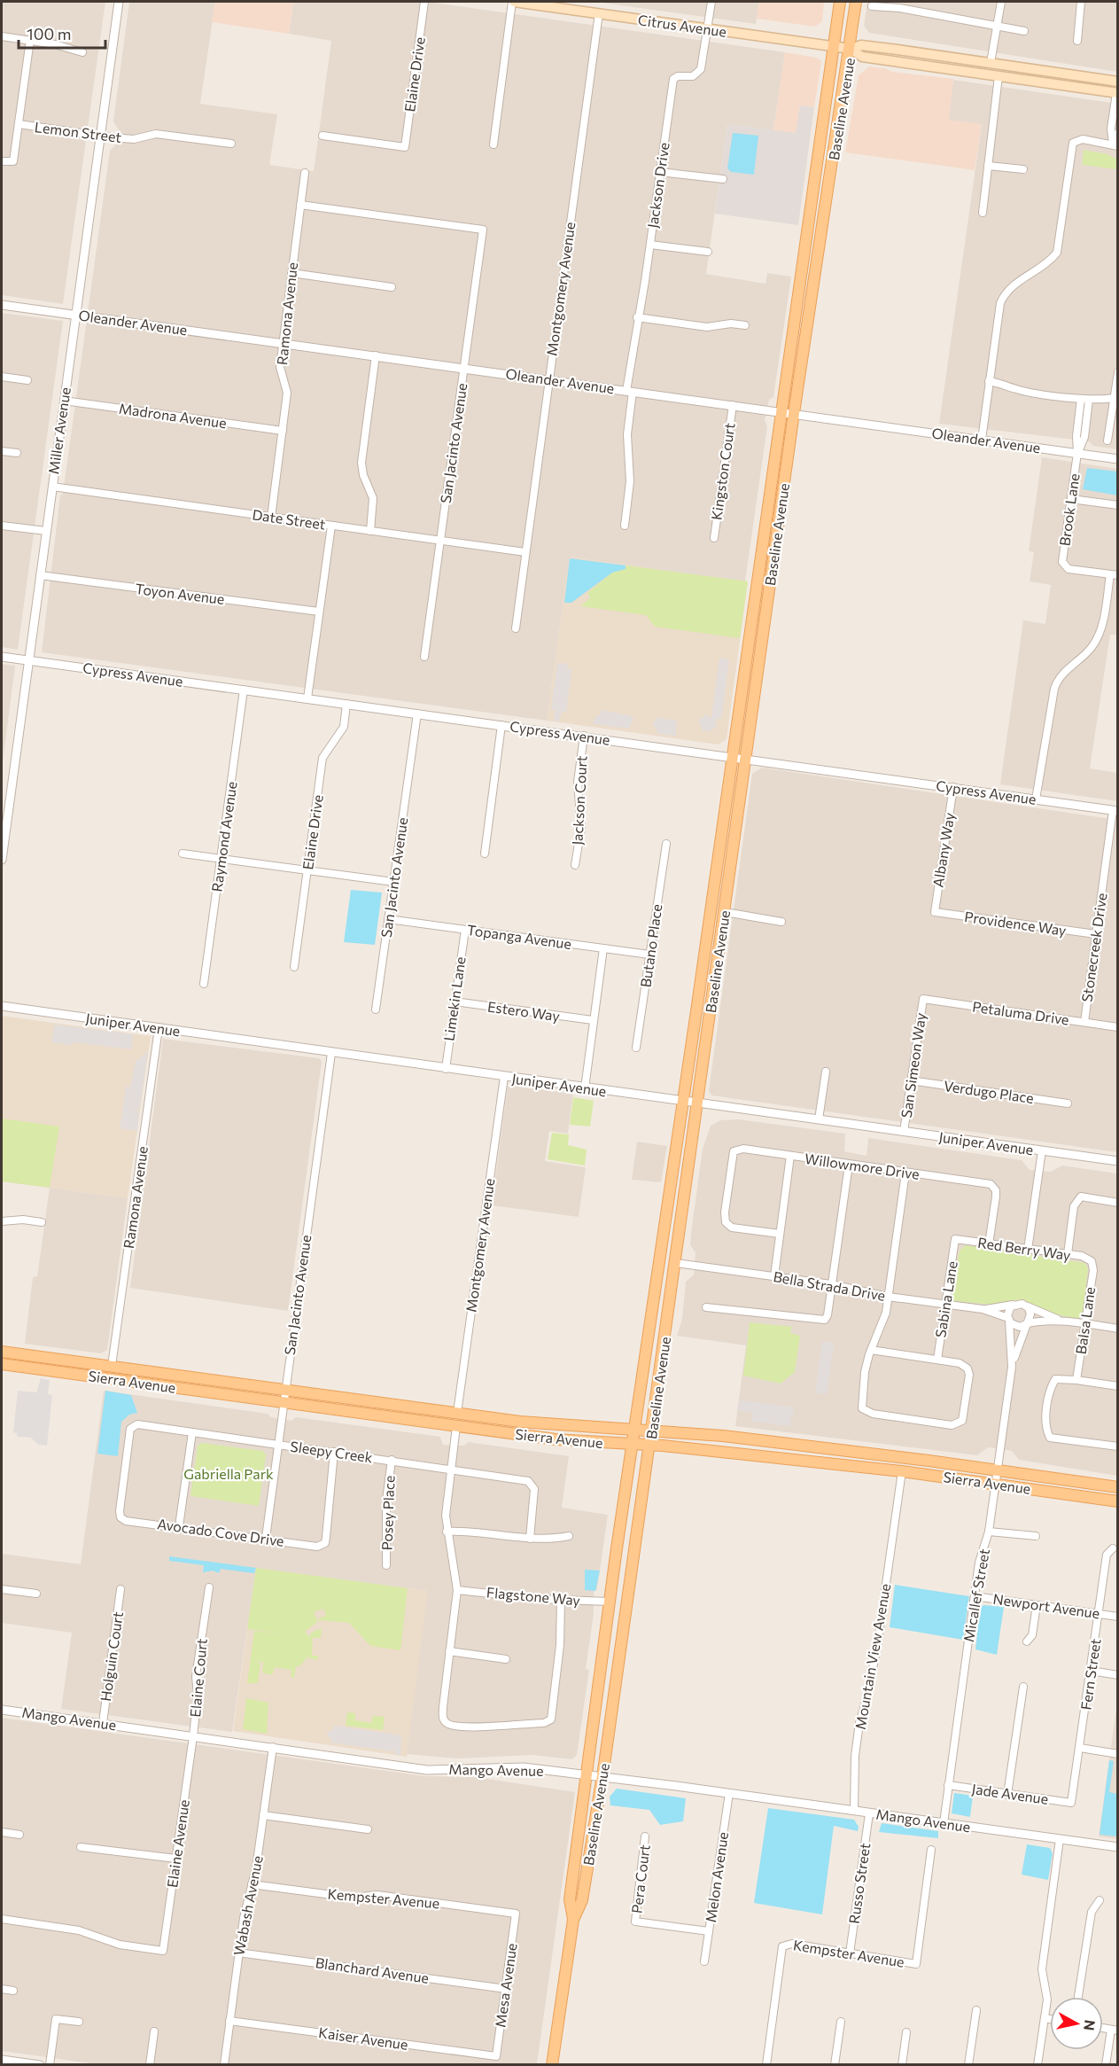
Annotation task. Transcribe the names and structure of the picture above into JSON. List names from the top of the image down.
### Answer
{
  "streets": {
    "main road": ["Citrus Avenue", "Baseline Avenue", "Sierra Avenue"],
    "street": [
      "Elaine Drive",
      "Lemon Street",
      "Jackson Drive",
      "Montgomery Avenue",
      "Ramona Avenue",
      "Oleander Avenue",
      "Madrona Avenue",
      "Miller Avenue",
      "San Jacinto Avenue",
      "Kingston Court",
      "Brook Lane",
      "Date Street",
      "Toyon Avenue",
      "Cypress Avenue",
      "Jackson Court",
      "Raymond Avenue",
      "Albany Way",
      "Providence Way",
      "Topanga Avenue",
      "Butano Place",
      "Stonecreek Drive",
      "Limekin Lane",
      "Estero Way",
      "Petaluma Drive",
      "Juniper Avenue",
      "San Simeon Way",
      "Verdugo Place",
      "Willowmore Drive",
      "Red Berry Way",
      "Bella Strada Drive",
      "Sabina Lane",
      "Balsa Lane",
      "Sleepy Creek",
      "Posey Place",
      "Avocado Cove Drive",
      "Micallef Street",
      "Flagstone Way",
      "Newport Avenue",
      "Holguin Court",
      "Mountain View Avenue",
      "Fern Street",
      "Elaine Court",
      "Mango Avenue",
      "Jade Avenue",
      "Elaine Avenue",
      "Melon Avenue",
      "Pera Court",
      "Russo Street",
      "Kempster Avenue",
      "Wabash Avenue",
      "Blanchard Avenue",
      "Mesa Avenue",
      "Kaiser Avenue"
    ]
  },
  "crossings": [
    ["Citrus Avenue", "Baseline Avenue"],
    ["Citrus Avenue", "Jackson Drive"],
    ["Citrus Avenue", "Montgomery Avenue"],
    ["Elaine Drive", "Cypress Avenue"],
    ["Baseline Avenue", "Oleander Avenue"],
    ["Baseline Avenue", "Cypress Avenue"],
    ["Baseline Avenue", "Juniper Avenue"],
    ["Baseline Avenue", "Bella Strada Drive"],
    ["Baseline Avenue", "Sierra Avenue"],
    ["Baseline Avenue", "Flagstone Way"],
    ["Baseline Avenue", "Mango Avenue"],
    ["Lemon Street", "Miller Avenue"],
    ["Jackson Drive", "Oleander Avenue"],
    ["Montgomery Avenue", "Oleander Avenue"],
    ["Montgomery Avenue", "Date Street"],
    ["Montgomery Avenue", "Juniper Avenue"],
    ["Montgomery Avenue", "Sierra Avenue"],
    ["Ramona Avenue", "Oleander Avenue"],
    ["Ramona Avenue", "Madrona Avenue"],
    ["Ramona Avenue", "San Jacinto Avenue"],
    ["Ramona Avenue", "Date Street"],
    ["Ramona Avenue", "Juniper Avenue"],
    ["Ramona Avenue", "Sierra Avenue"],
    ["Oleander Avenue", "Miller Avenue"],
    ["Oleander Avenue", "San Jacinto Avenue"],
    ["Oleander Avenue", "Kingston Court"],
    ["Oleander Avenue", "Brook Lane"],
    ["Madrona Avenue", "Miller Avenue"],
    ["Miller Avenue", "Date Street"],
    ["Miller Avenue", "Toyon Avenue"],
    ["Miller Avenue", "Cypress Avenue"],
    ["San Jacinto Avenue", "Date Street"],
    ["San Jacinto Avenue", "Cypress Avenue"],
    ["San Jacinto Avenue", "Topanga Avenue"],
    ["San Jacinto Avenue", "Juniper Avenue"],
    ["San Jacinto Avenue", "Sierra Avenue"],
    ["San Jacinto Avenue", "Sleepy Creek"],
    ["San Jacinto Avenue", "Avocado Cove Drive"],
    ["Cypress Avenue", "Jackson Court"],
    ["Cypress Avenue", "Raymond Avenue"],
    ["Cypress Avenue", "Albany Way"],
    ["Cypress Avenue", "Stonecreek Drive"],
    ["Albany Way", "Providence Way"],
    ["Providence Way", "Stonecreek Drive"],
    ["Topanga Avenue", "Butano Place"],
    ["Topanga Avenue", "Limekin Lane"],
    ["Stonecreek Drive", "Petaluma Drive"],
    ["Limekin Lane", "Estero Way"],
    ["Limekin Lane", "Juniper Avenue"],
    ["Petaluma Drive", "San Simeon Way"],
    ["Juniper Avenue", "San Simeon Way"],
    ["San Simeon Way", "Verdugo Place"],
    ["Willowmore Drive", "Red Berry Way"],
    ["Red Berry Way", "Sabina Lane"],
    ["Red Berry Way", "Balsa Lane"],
    ["Bella Strada Drive", "Sabina Lane"],
    ["Bella Strada Drive", "Micallef Street"],
    ["Sierra Avenue", "Micallef Street"],
    ["Sierra Avenue", "Mountain View Avenue"],
    ["Sleepy Creek", "Posey Place"],
    ["Sleepy Creek", "Avocado Cove Drive"],
    ["Micallef Street", "Newport Avenue"],
    ["Micallef Street", "Mango Avenue"],
    ["Micallef Street", "Jade Avenue"],
    ["Newport Avenue", "Fern Street"],
    ["Holguin Court", "Mango Avenue"],
    ["Mountain View Avenue", "Mango Avenue"],
    ["Fern Street", "Jade Avenue"],
    ["Elaine Court", "Mango Avenue"],
    ["Elaine Court", "Elaine Avenue"],
    ["Mango Avenue", "Elaine Avenue"],
    ["Mango Avenue", "Melon Avenue"],
    ["Mango Avenue", "Russo Street"],
    ["Mango Avenue", "Wabash Avenue"],
    ["Melon Avenue", "Pera Court"],
    ["Russo Street", "Kempster Avenue"],
    ["Kempster Avenue", "Wabash Avenue"],
    ["Kempster Avenue", "Mesa Avenue"],
    ["Wabash Avenue", "Blanchard Avenue"],
    ["Wabash Avenue", "Kaiser Avenue"],
    ["Blanchard Avenue", "Mesa Avenue"],
    ["Mesa Avenue", "Kaiser Avenue"]
  ],
  "parks": ["Gabriella Park"],
  "scale_bar": "100 m",
  "north": "right"
}
